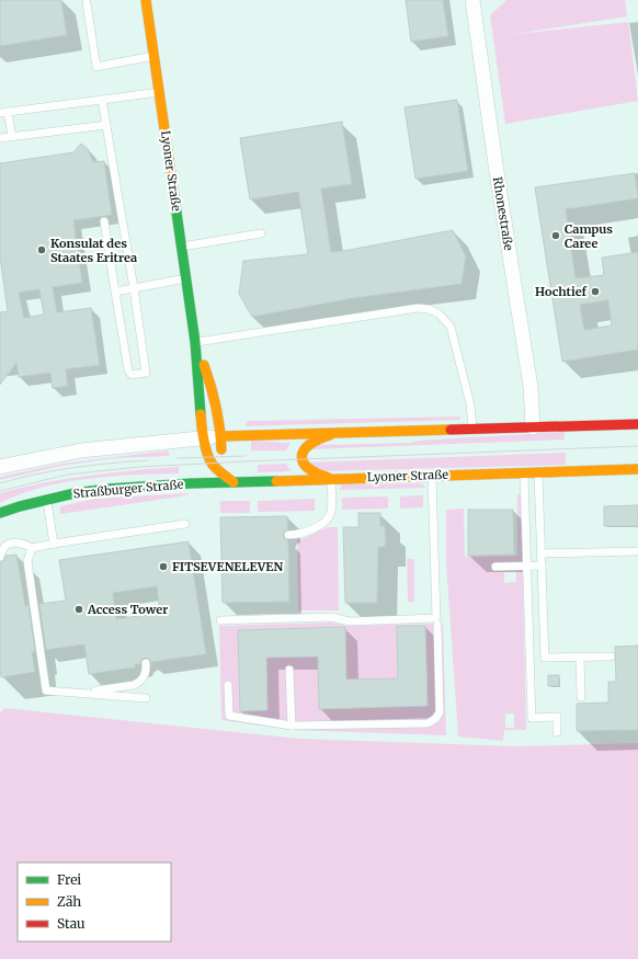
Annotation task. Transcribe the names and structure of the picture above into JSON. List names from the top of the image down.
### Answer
{
  "streets": {
    "main road": ["Lyoner Straße", "Straßburger Straße"],
    "street": ["Rhonestraße"]
  },
  "crossings": [
    ["Lyoner Straße", "Straßburger Straße"]
  ],
  "places": [
    "Campus Caree",
    "Konsulat des Staates Eritrea",
    "Hochtief",
    "FITSEVENELEVEN",
    "Access Tower"
  ],
  "legend": ["Frei", "Zäh", "Stau"]
}
